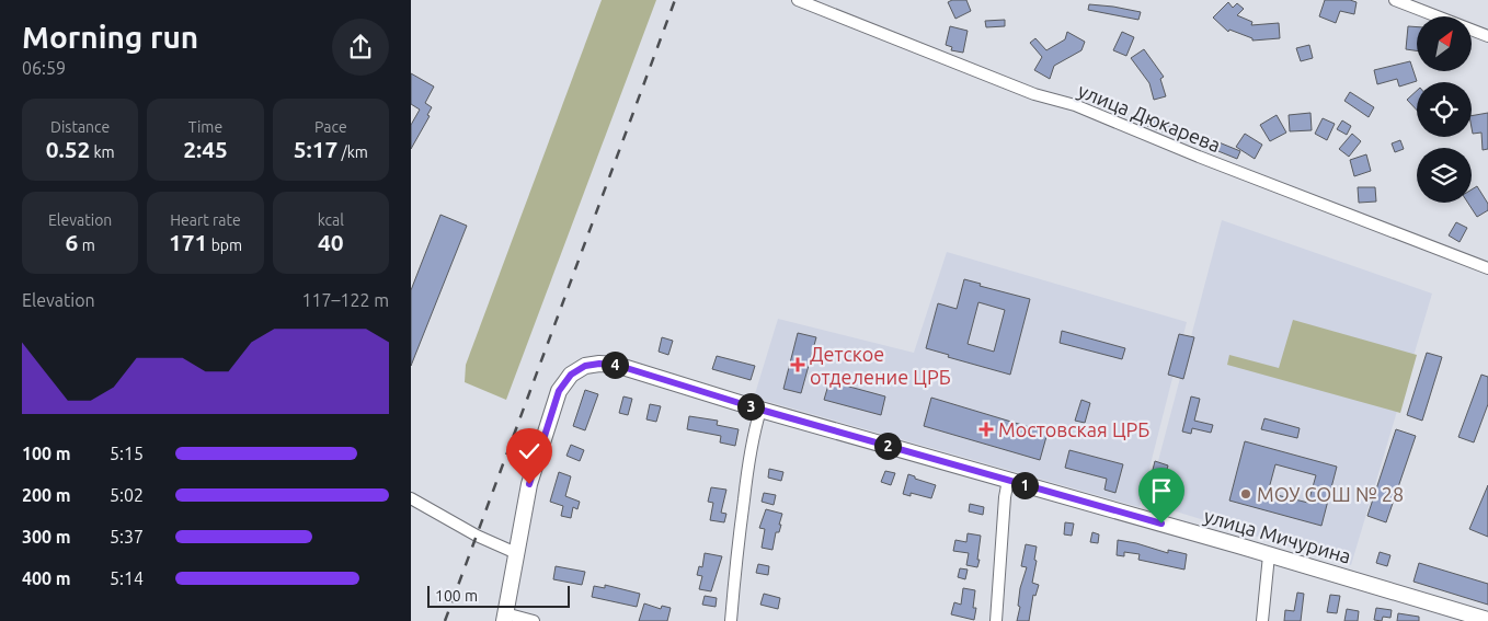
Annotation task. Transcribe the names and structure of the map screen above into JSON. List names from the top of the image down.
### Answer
{
  "streets": {
    "street": ["улица Дюкарева", "улица Мичурина"]
  },
  "places": {
    "health": ["Детское отделение ЦРБ", "Мостовская ЦРБ"],
    "other": ["МОУ СОШ № 28"]
  },
  "scale_bar": "100 m",
  "north": "top right",
  "page": {
    "heading": ["Morning run", "06:59"],
    "stats": [
      ["Distance", "0.52 km"],
      ["Time", "2:45"],
      ["Pace", "5:17 /km"],
      ["Elevation", "6 m"],
      ["Heart rate", "171 bpm"],
      ["kcal", "40"]
    ],
    "chart": ["Elevation", "117–122 m"],
    "pins": [
      "4",
      "3",
      "2",
      "1"
    ],
    "list": [
      {
        "name": "100 m",
        "note": "5:15"
      },
      {
        "name": "200 m",
        "note": "5:02"
      },
      {
        "name": "300 m",
        "note": "5:37"
      },
      {
        "name": "400 m",
        "note": "5:14"
      }
    ],
    "scale": "100 m"
  }
}
